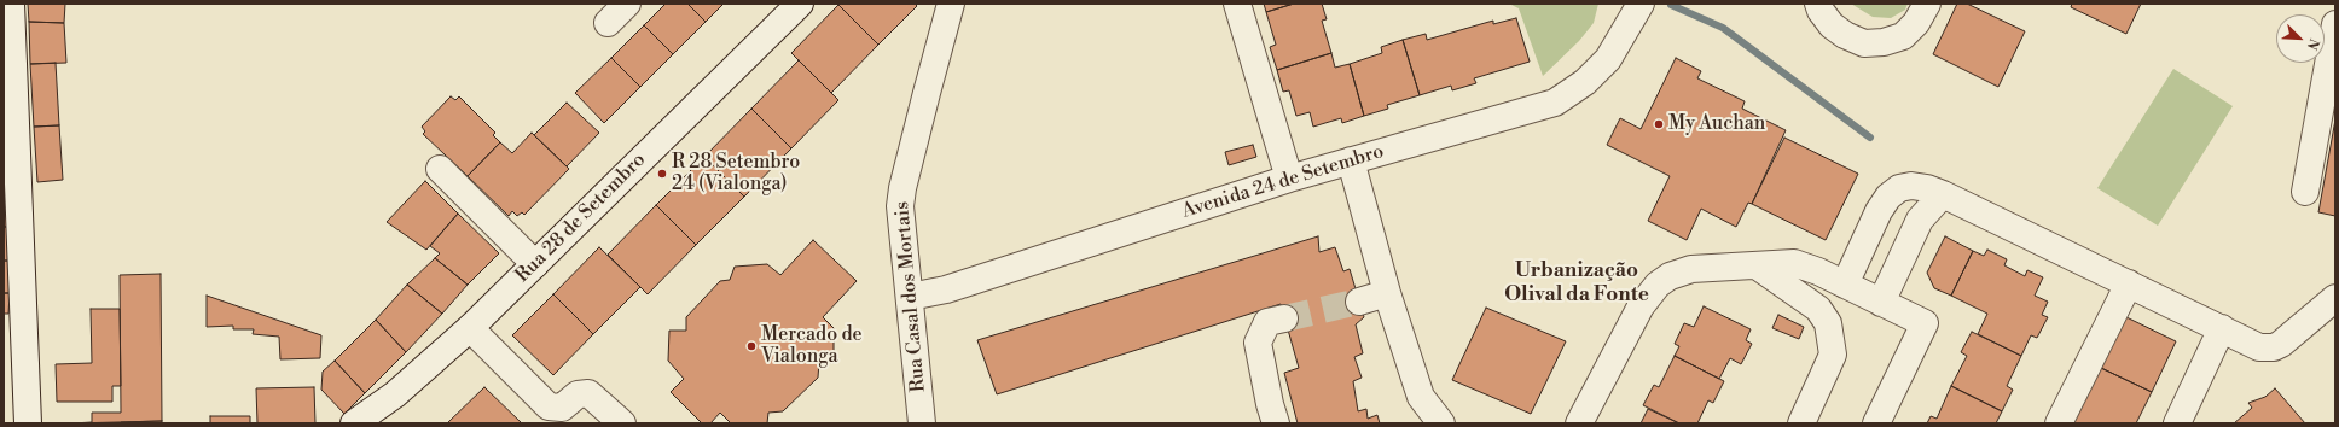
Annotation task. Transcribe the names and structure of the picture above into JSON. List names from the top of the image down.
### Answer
{
  "streets": {
    "street": ["Avenida 24 de Setembro", "Rua 28 de Setembro", "Rua Casal dos Mortais"]
  },
  "crossings": [
    ["Avenida 24 de Setembro", "Rua Casal dos Mortais"]
  ],
  "districts": ["Urbanização Olival da Fonte"],
  "places": ["My Auchan", "R 28 Setembro 24 (Vialonga)", "Mercado de Vialonga"],
  "north": "bottom right"
}
